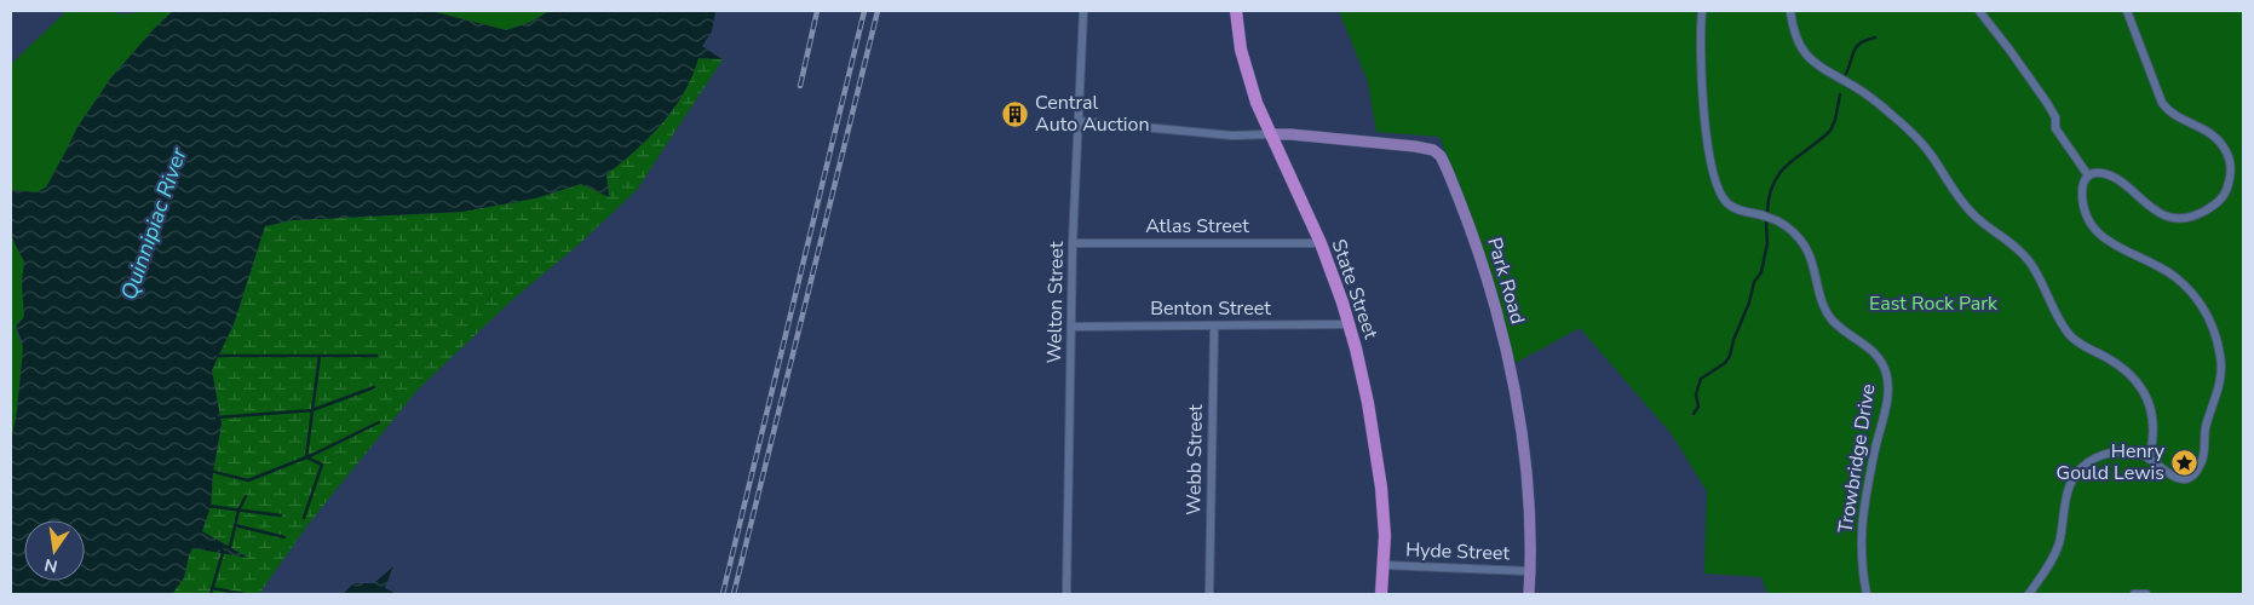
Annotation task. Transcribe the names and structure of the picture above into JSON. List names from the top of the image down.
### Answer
{
  "streets": {
    "main road": ["Park Road", "State Street"],
    "street": [
      "Atlas Street",
      "Welton Street",
      "Benton Street",
      "Trowbridge Drive",
      "Webb Street",
      "Hyde Street"
    ]
  },
  "crossings": [
    ["Atlas Street", "State Street"],
    ["Atlas Street", "Welton Street"],
    ["Park Road", "State Street"],
    ["Park Road", "Hyde Street"],
    ["State Street", "Benton Street"],
    ["State Street", "Hyde Street"],
    ["Welton Street", "Benton Street"],
    ["Benton Street", "Webb Street"]
  ],
  "water": ["Quinnipiac River"],
  "parks": ["East Rock Park"],
  "places": {
    "building": ["Central Auto Auction"],
    "place": ["Henry Gould Lewis"]
  },
  "north": "bottom"
}
